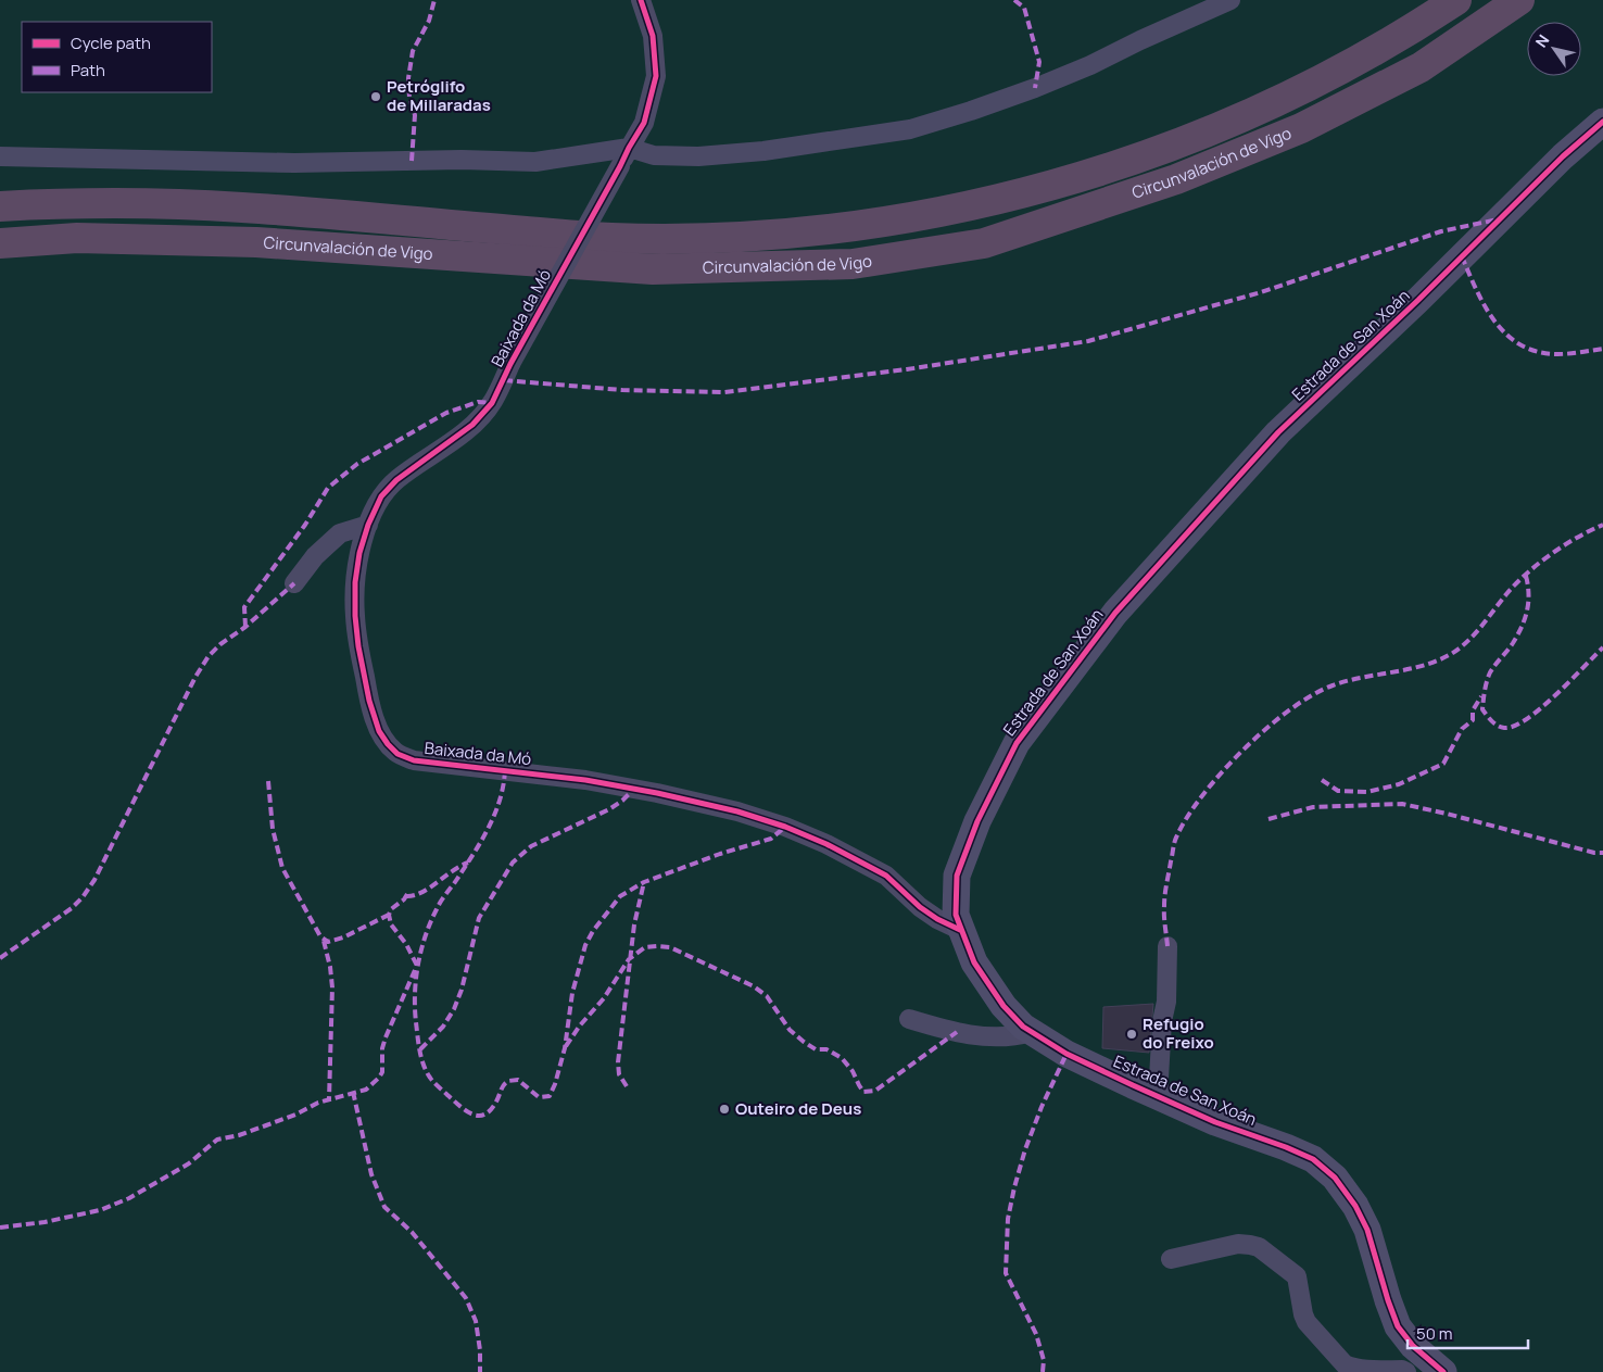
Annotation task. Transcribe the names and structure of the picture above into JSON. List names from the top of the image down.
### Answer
{
  "streets": {
    "highway": ["Circunvalación de Vigo"],
    "street": ["Baixada da Mó", "Estrada de San Xoán"]
  },
  "crossings": [
    ["Baixada da Mó", "Estrada de San Xoán"]
  ],
  "places": ["Petróglifo de Millaradas", "Refugio do Freixo", "Outeiro de Deus"],
  "legend": ["Cycle path", "Path"],
  "scale_bar": "50 m",
  "north": "top left"
}
